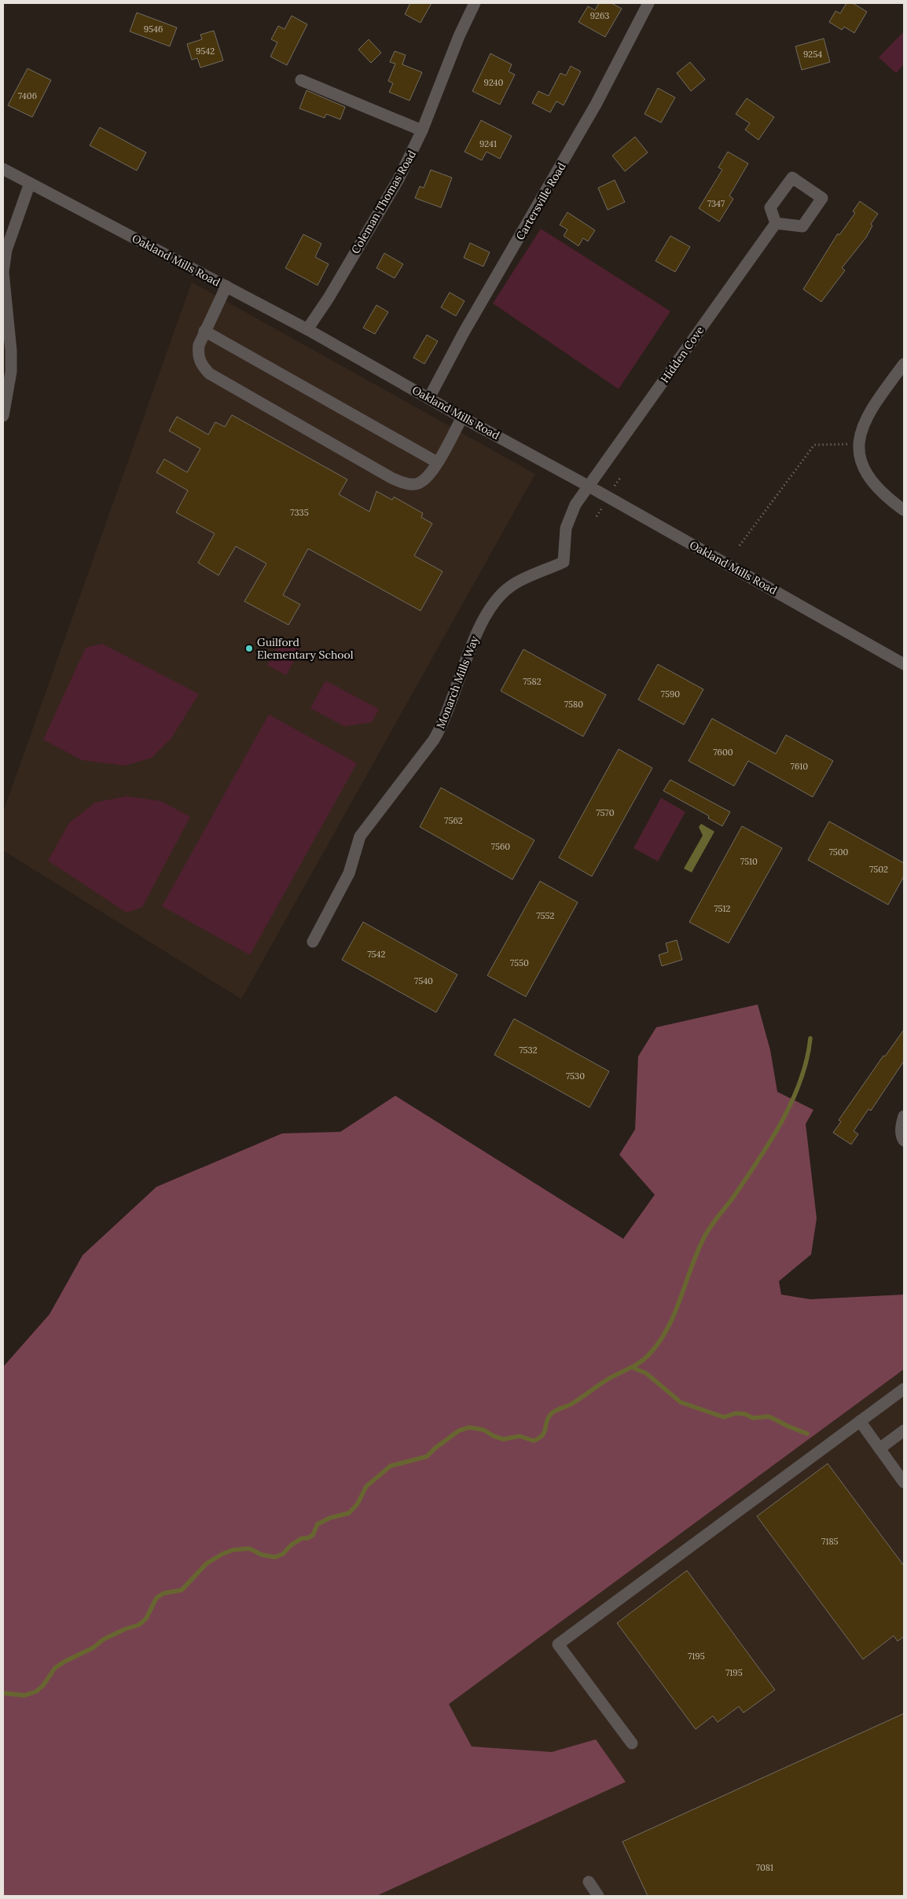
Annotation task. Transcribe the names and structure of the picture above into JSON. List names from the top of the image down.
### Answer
{
  "streets": {
    "street": [
      "Cartersville Road",
      "Coleman Thomas Road",
      "Oakland Mills Road",
      "Hidden Cove",
      "Monarch Mills Way"
    ]
  },
  "crossings": [
    ["Cartersville Road", "Oakland Mills Road"],
    ["Coleman Thomas Road", "Oakland Mills Road"],
    ["Oakland Mills Road", "Hidden Cove"],
    ["Oakland Mills Road", "Monarch Mills Way"],
    ["Hidden Cove", "Monarch Mills Way"]
  ],
  "places": ["Guilford Elementary School"],
  "house_numbers": [
    "9263",
    "9546",
    "9542",
    "9254",
    "9240",
    "7406",
    "9241",
    "7347",
    "7335",
    "7582",
    "7590",
    "7580",
    "7600",
    "7610",
    "7570",
    "7562",
    "7560",
    "7500",
    "7510",
    "7502",
    "7512",
    "7552",
    "7542",
    "7550",
    "7540",
    "7532",
    "7530",
    "7185",
    "7195",
    "7195",
    "7081"
  ]
}
